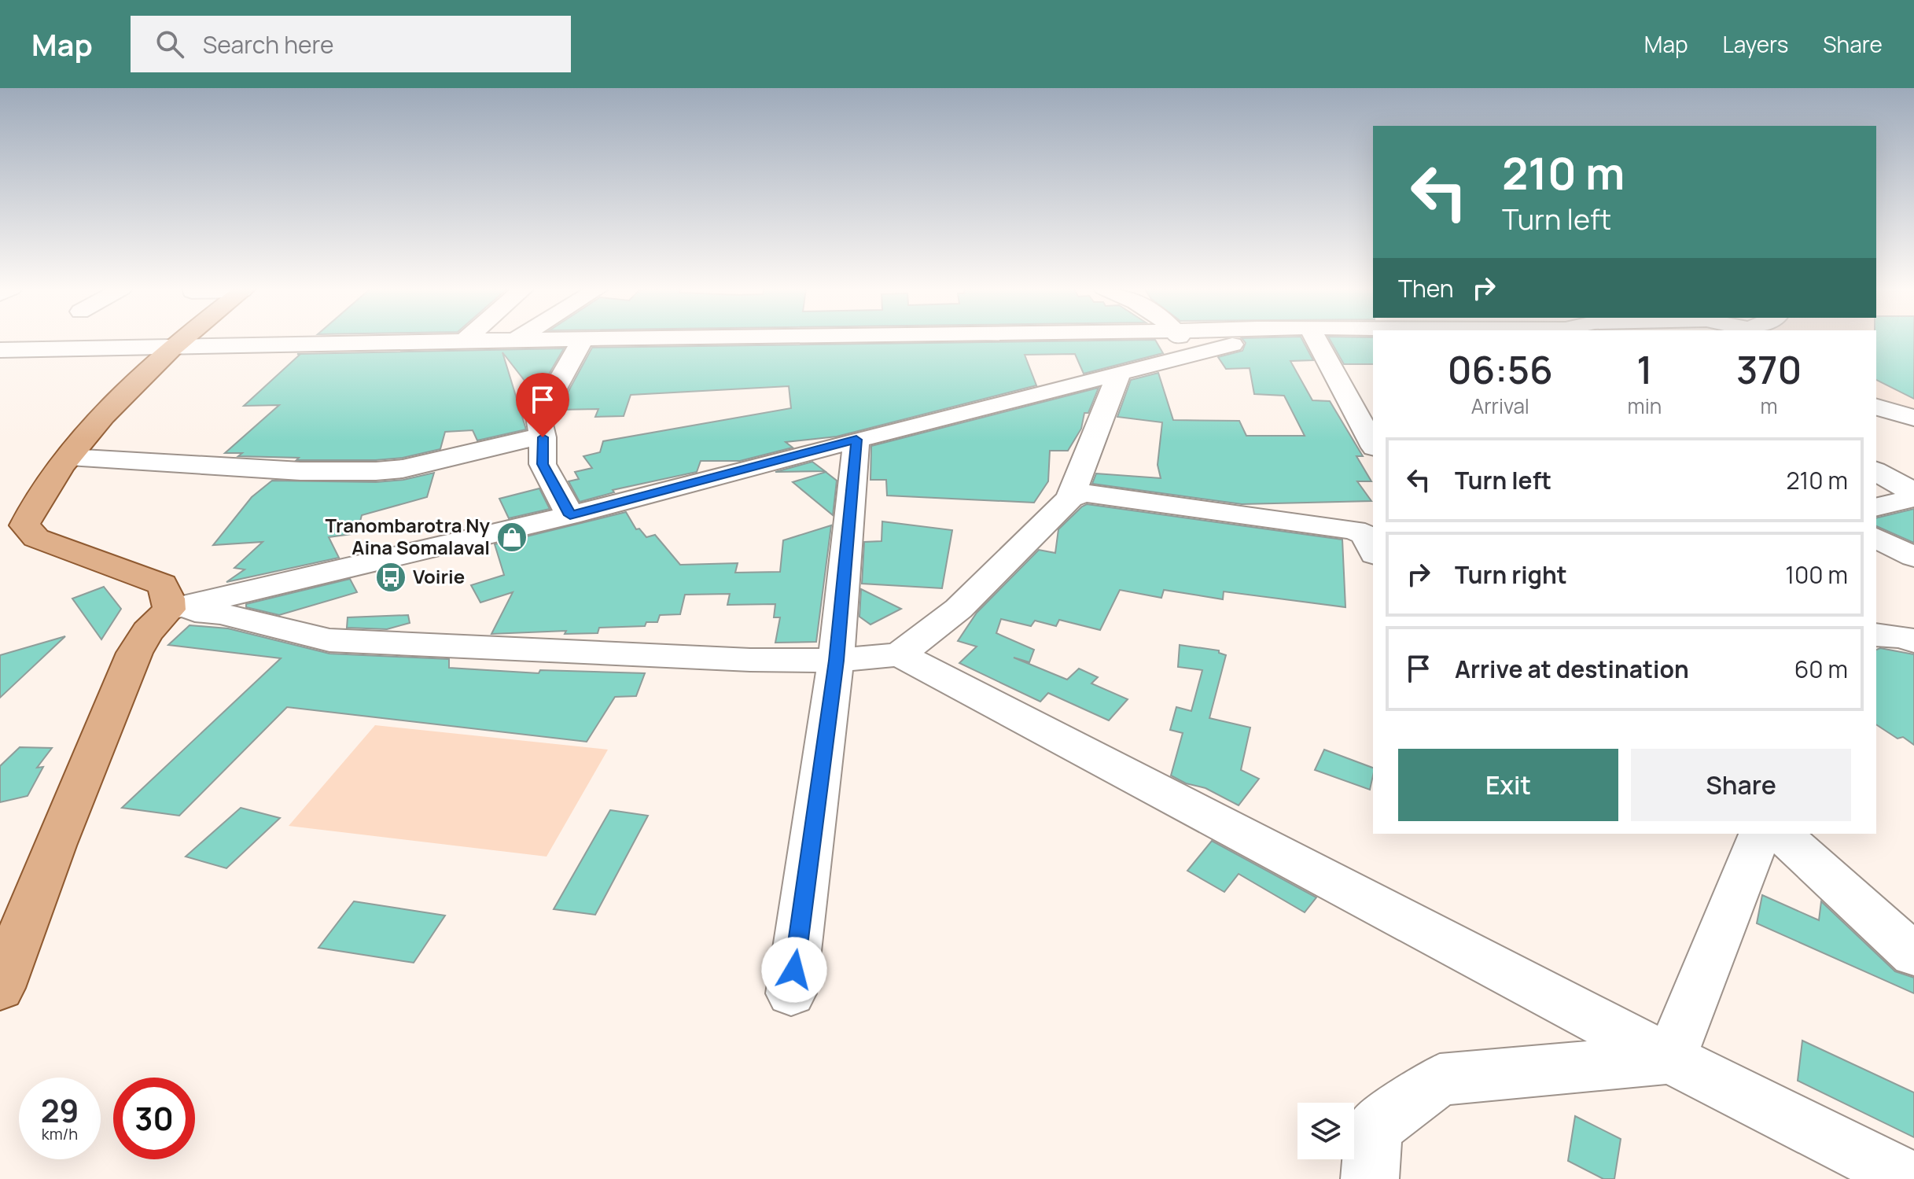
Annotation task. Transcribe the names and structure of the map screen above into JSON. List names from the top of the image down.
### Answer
{
  "places": {
    "shop": ["Tranombarotra Ny Aina Somalaval"],
    "bus stop": ["Voirie"]
  },
  "page": {
    "header": "Map",
    "search": "Search here",
    "nav": ["Map", "Layers", "Share"],
    "turn": ["210 m", "Turn left"],
    "then": "Then",
    "eta": [
      "06:56",
      "Arrival",
      "1",
      "min",
      "370",
      "m"
    ],
    "list": [
      {
        "name": "Turn left",
        "value": "210 m"
      },
      {
        "name": "Turn right",
        "value": "100 m"
      },
      {
        "name": "Arrive at destination",
        "value": "60 m"
      }
    ],
    "buttons": ["Exit", "Share"],
    "speed": "29 km/h",
    "limit": "30"
  }
}
